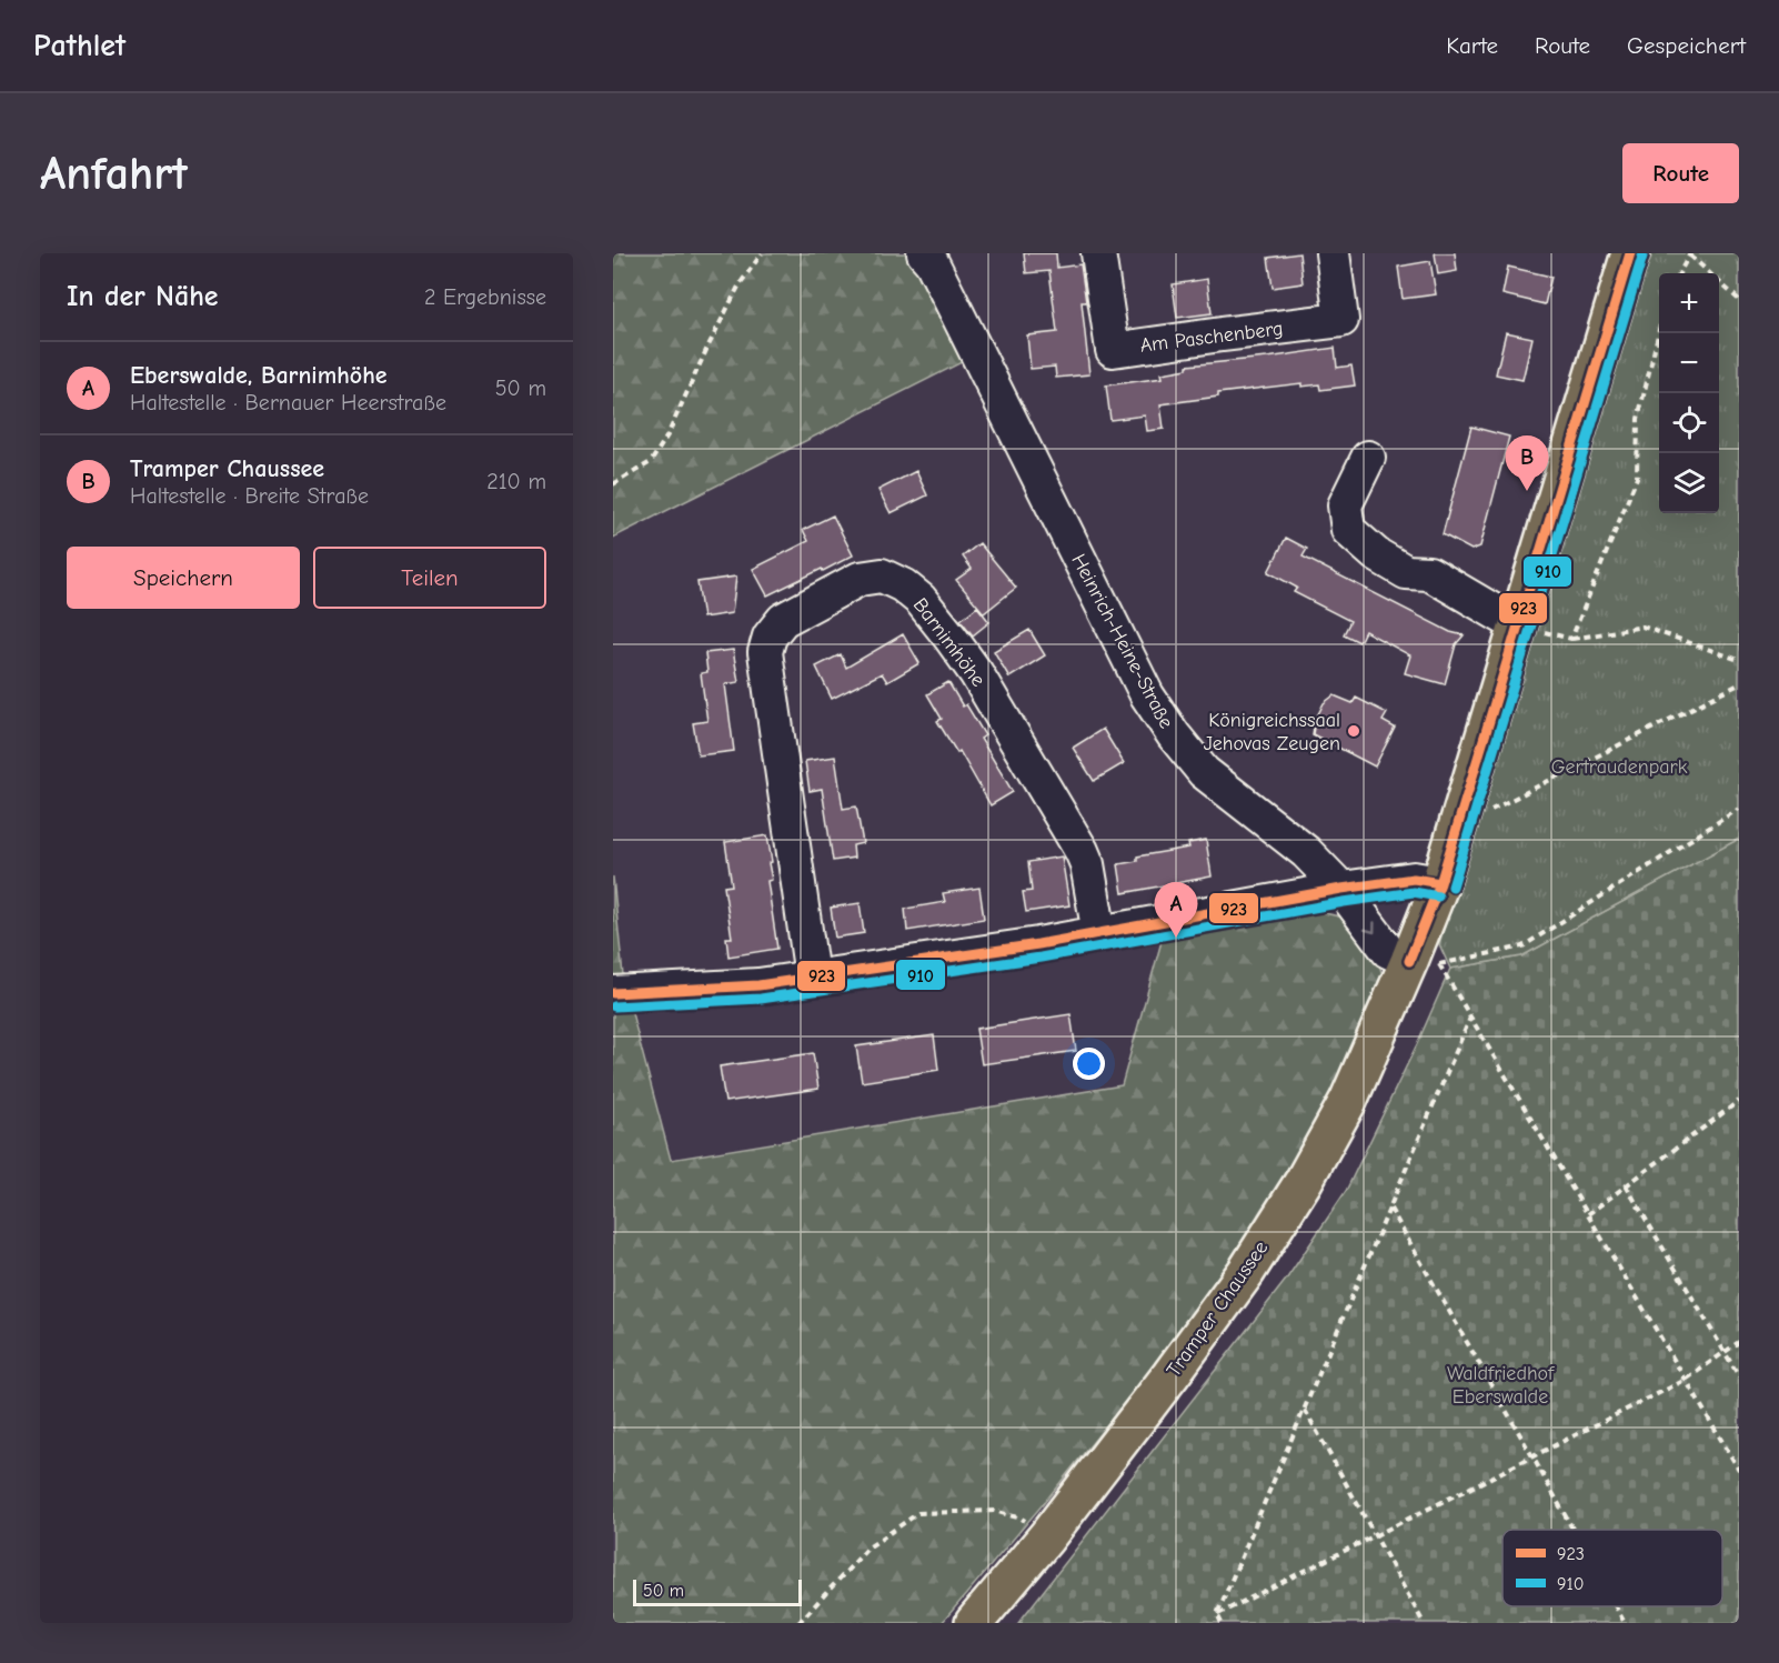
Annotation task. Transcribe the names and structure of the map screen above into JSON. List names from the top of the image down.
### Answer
{
  "streets": {
    "main road": ["Tramper Chaussee"],
    "street": ["Am Paschenberg", "Heinrich-Heine-Straße", "Barnimhöhe"]
  },
  "crossings": [
    ["Heinrich-Heine-Straße", "Tramper Chaussee"]
  ],
  "parks": ["Gertraudenpark", "Waldfriedhof Eberswalde"],
  "places": ["Königreichssaal Jehovas Zeugen"],
  "lines": ["transit line 923", "transit line 910"],
  "legend": ["923", "910"],
  "scale_bar": "50 m",
  "page": {
    "header": "Pathlet",
    "nav": ["Karte", "Route", "Gespeichert"],
    "buttons": [
      "Route",
      ["Speichern", "Teilen"]
    ],
    "title": "Anfahrt",
    "heading": ["In der Nähe", "2 Ergebnisse"],
    "map_buttons": ["+", "−"],
    "list": [
      {
        "mark": "A",
        "name": "Eberswalde, Barnimhöhe",
        "note": "Haltestelle · Bernauer Heerstraße",
        "value": "50 m"
      },
      {
        "mark": "B",
        "name": "Tramper Chaussee",
        "note": "Haltestelle · Breite Straße",
        "value": "210 m"
      }
    ],
    "pins": ["B", "A"],
    "scale": "50 m"
  }
}
